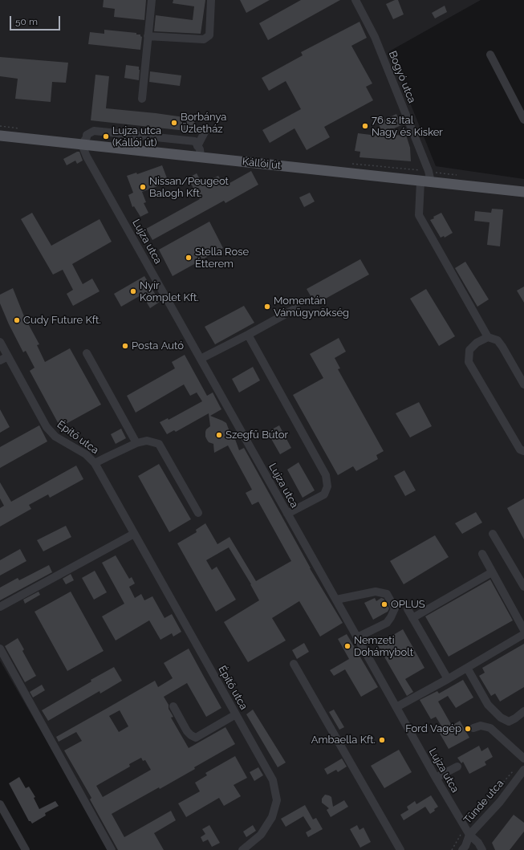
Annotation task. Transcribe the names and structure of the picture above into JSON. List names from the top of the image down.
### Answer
{
  "streets": {
    "main road": ["Kállói út"],
    "street": [
      "Bogyó utca",
      "Lujza utca",
      "Építő utca",
      "Tünde utca"
    ]
  },
  "crossings": [
    ["Bogyó utca", "Kállói út"],
    ["Kállói út", "Lujza utca"],
    ["Lujza utca", "Tünde utca"]
  ],
  "places": [
    "Borbánya Üzletház",
    "76 sz Ital Nagy és Kisker",
    "Lujza utca (Kállói út)",
    "Nissan/Peugeot Balogh Kft.",
    "Stella Rose Étterem",
    "Nyír Komplet Kft.",
    "Momentán Vámügynökség",
    "Cudy Future Kft.",
    "Posta Autó",
    "Szegfű Bútor",
    "OPLUS",
    "Nemzeti Dohámybolt",
    "Ford Vagép",
    "Ambaella Kft."
  ],
  "scale_bar": "50 m"
}
